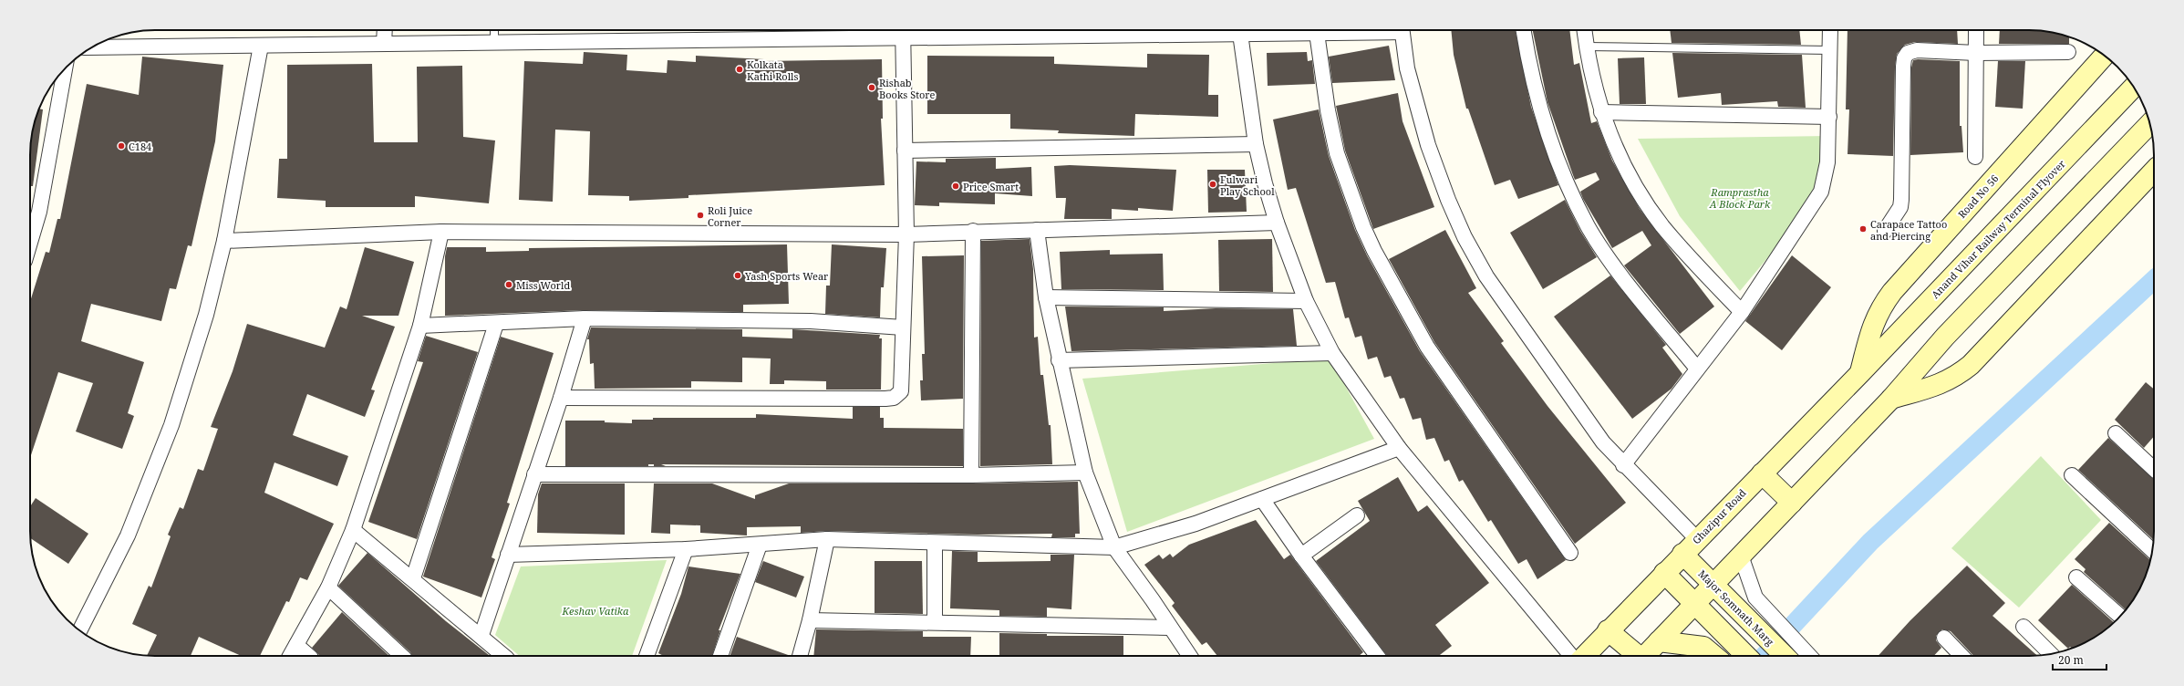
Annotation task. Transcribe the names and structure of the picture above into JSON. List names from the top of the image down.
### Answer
{
  "streets": {
    "main road": [
      "Road No 56",
      "Anand Vihar Railway Terminal Flyover",
      "Ghazipur Road",
      "Major Somnath Marg"
    ]
  },
  "crossings": [
    ["Road No 56", "Anand Vihar Railway Terminal Flyover"],
    ["Road No 56", "Ghazipur Road"],
    ["Anand Vihar Railway Terminal Flyover", "Ghazipur Road"],
    ["Ghazipur Road", "Major Somnath Marg"]
  ],
  "parks": ["Ramprastha A Block Park", "Keshav Vatika"],
  "places": [
    "Kolkata Kathi Rolls",
    "Rishab Books Store",
    "C184",
    "Fulwari Play School",
    "Price Smart",
    "Roli Juice Corner",
    "Carapace Tattoo and Piercing",
    "Yash Sports Wear",
    "Miss World"
  ],
  "scale_bar": "20 m"
}
